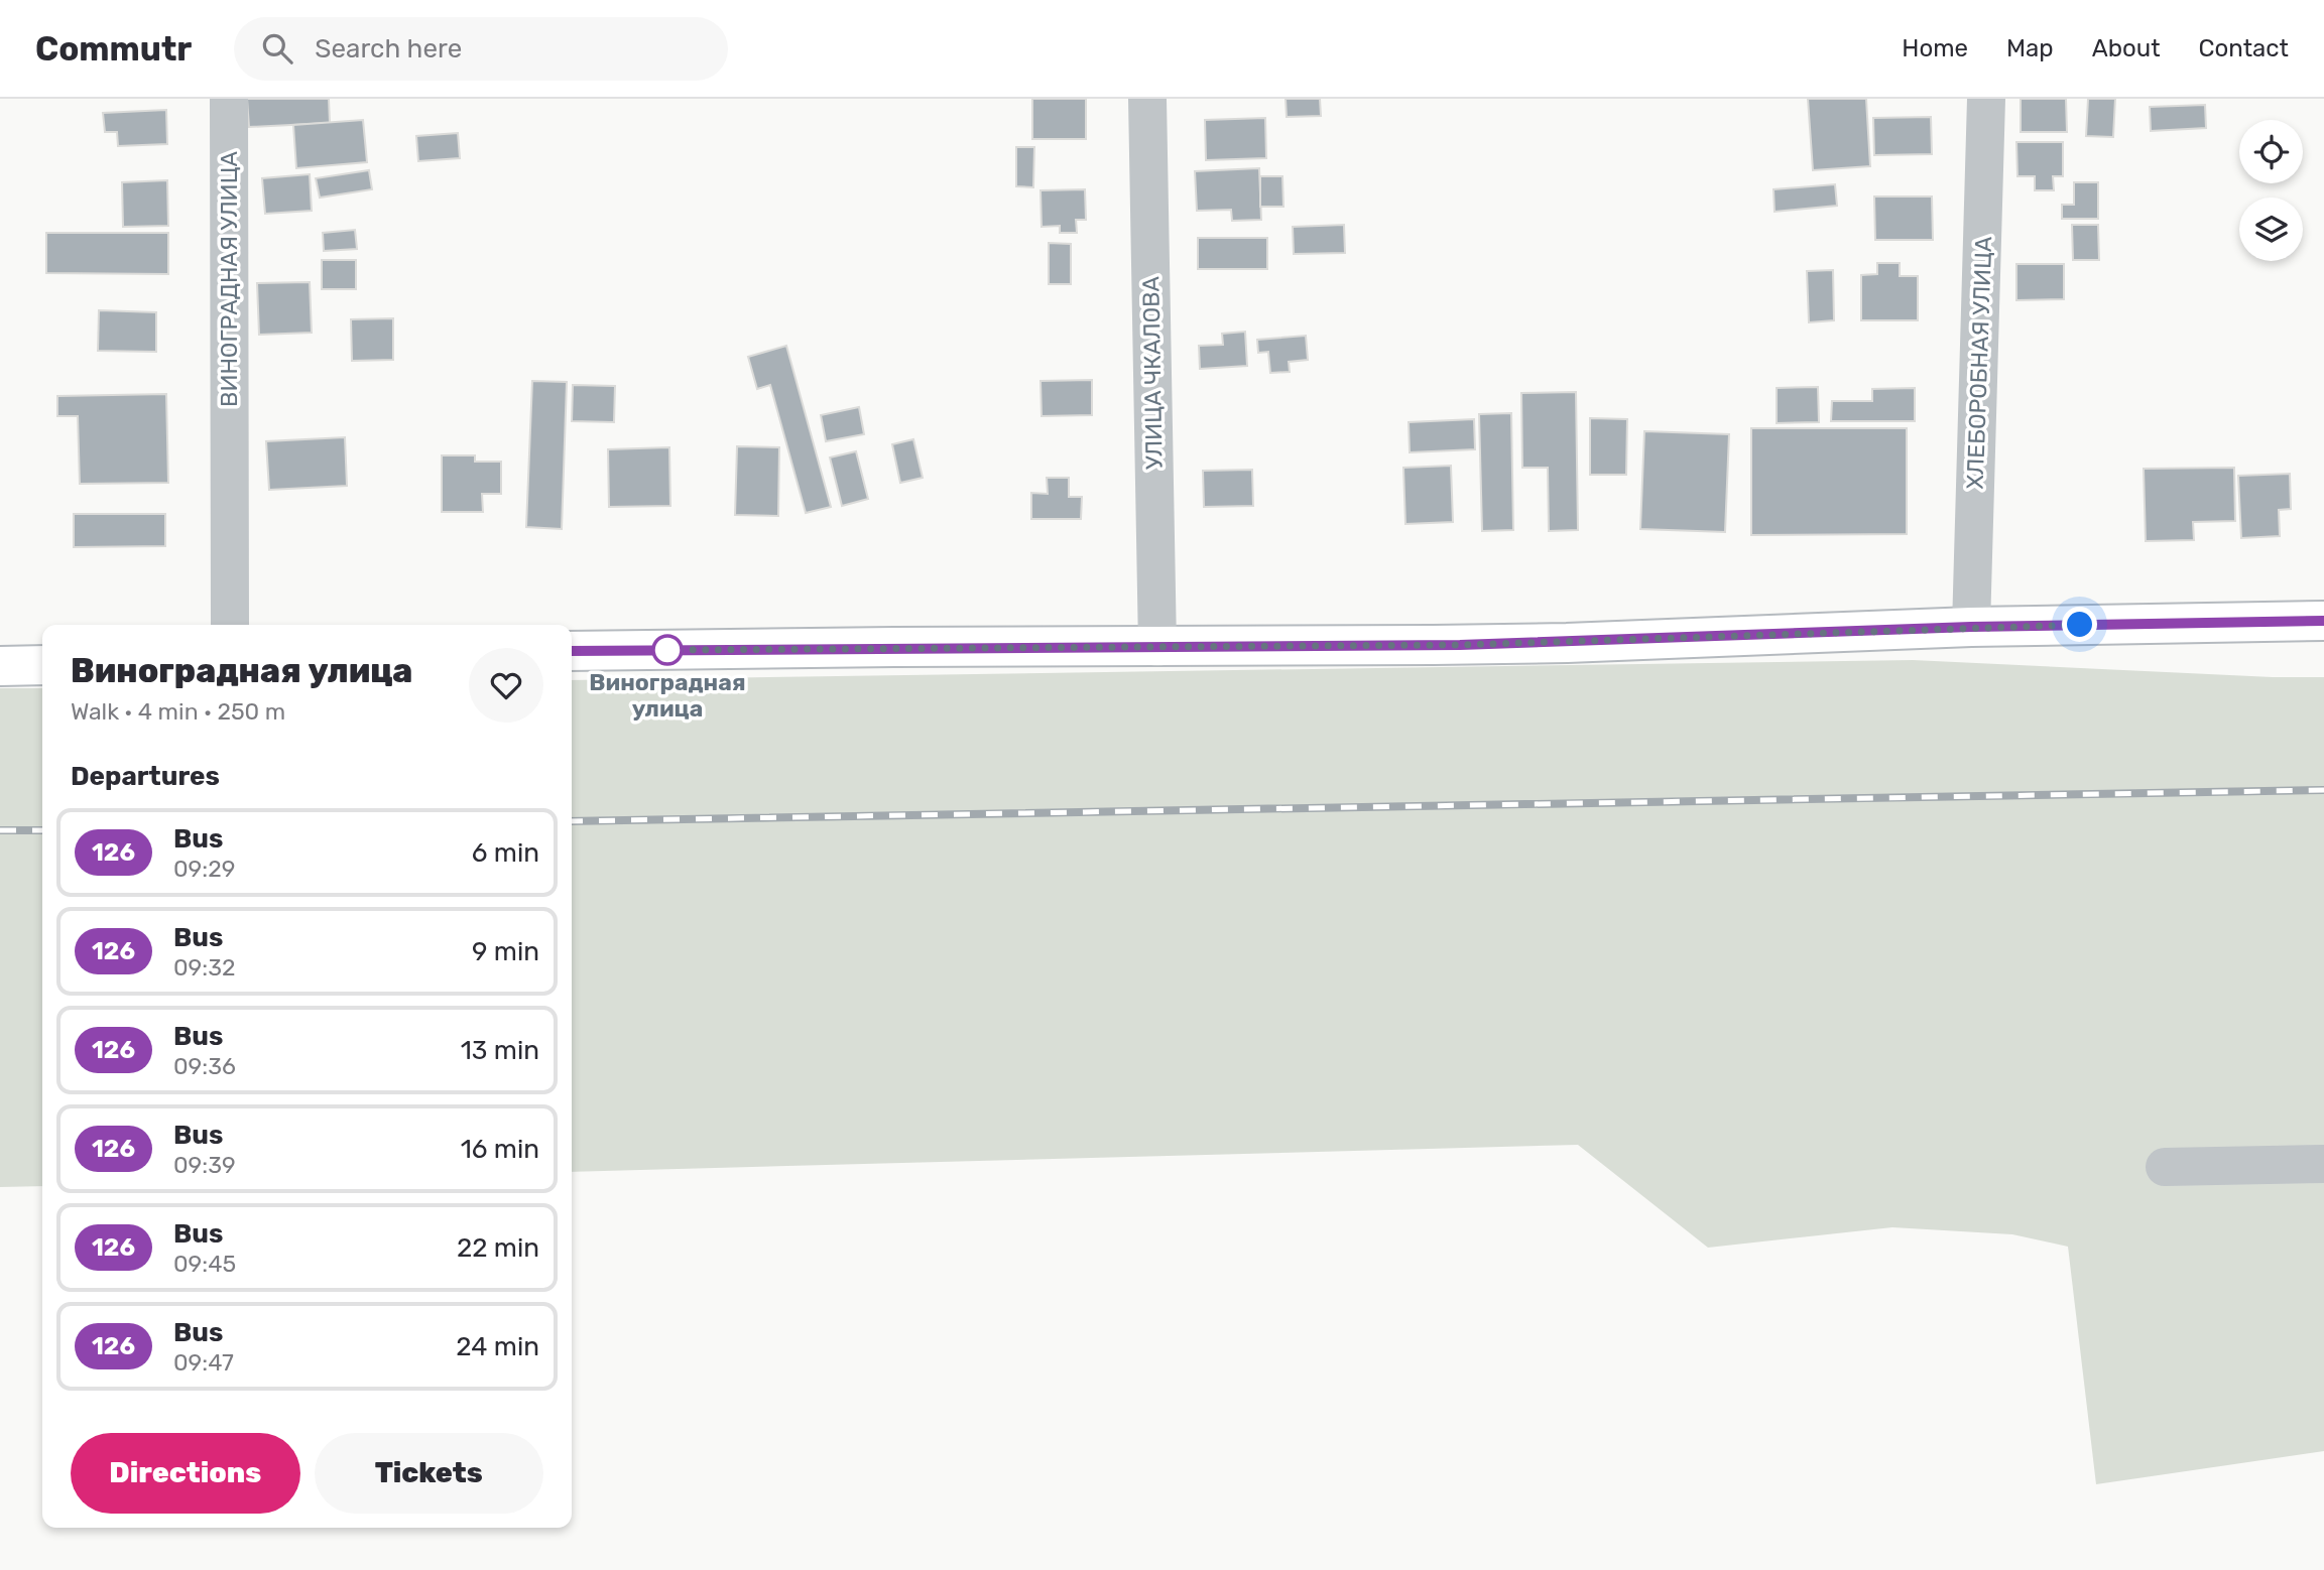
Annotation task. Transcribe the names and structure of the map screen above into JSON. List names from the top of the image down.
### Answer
{
  "streets": {
    "street": ["ВИНОГРАДНАЯ УЛИЦА", "ХЛЕБОРОБНАЯ УЛИЦА", "УЛИЦА ЧКАЛОВА"]
  },
  "places": ["Виноградная улица"],
  "lines": ["bus line 126"],
  "page": {
    "header": "Commutr",
    "search": "Search here",
    "nav": [
      "Home",
      "Map",
      "About",
      "Contact"
    ],
    "heading": [
      ["Виноградная улица", "Walk · 4 min · 250 m"],
      "Departures"
    ],
    "list": [
      {
        "mark": "126",
        "name": "Bus",
        "note": "09:29",
        "value": "6 min"
      },
      {
        "mark": "126",
        "name": "Bus",
        "note": "09:32",
        "value": "9 min"
      },
      {
        "mark": "126",
        "name": "Bus",
        "note": "09:36",
        "value": "13 min"
      },
      {
        "mark": "126",
        "name": "Bus",
        "note": "09:39",
        "value": "16 min"
      },
      {
        "mark": "126",
        "name": "Bus",
        "note": "09:45",
        "value": "22 min"
      },
      {
        "mark": "126",
        "name": "Bus",
        "note": "09:47",
        "value": "24 min"
      }
    ],
    "buttons": ["Directions", "Tickets"]
  }
}
